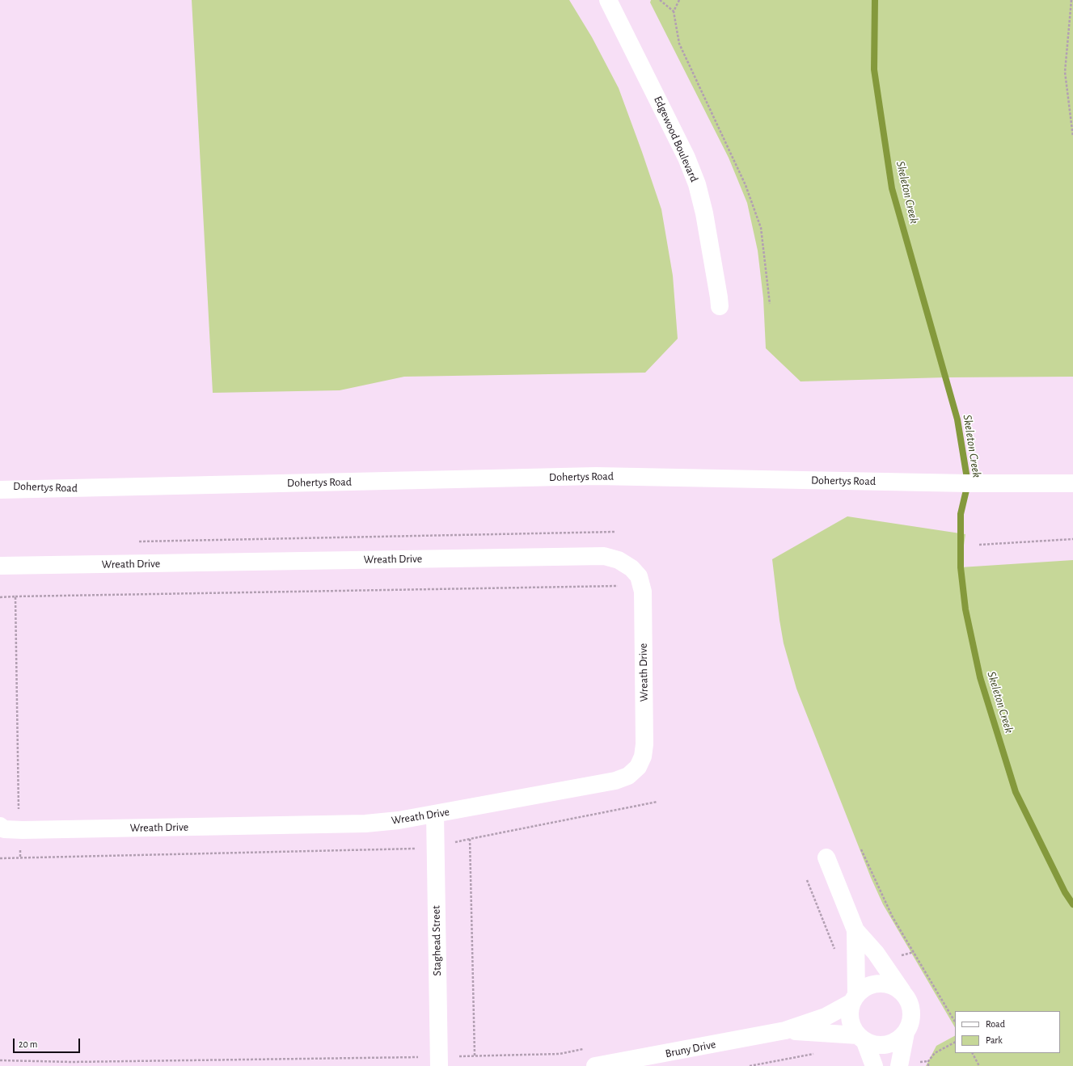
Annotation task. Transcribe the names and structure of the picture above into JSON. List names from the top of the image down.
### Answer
{
  "streets": {
    "street": [
      "Edgewood Boulevard",
      "Dohertys Road",
      "Wreath Drive",
      "Staghead Street",
      "Bruny Drive"
    ]
  },
  "crossings": [
    ["Wreath Drive", "Staghead Street"]
  ],
  "water": ["Skeleton Creek"],
  "legend": ["Road", "Park"],
  "scale_bar": "20 m"
}
